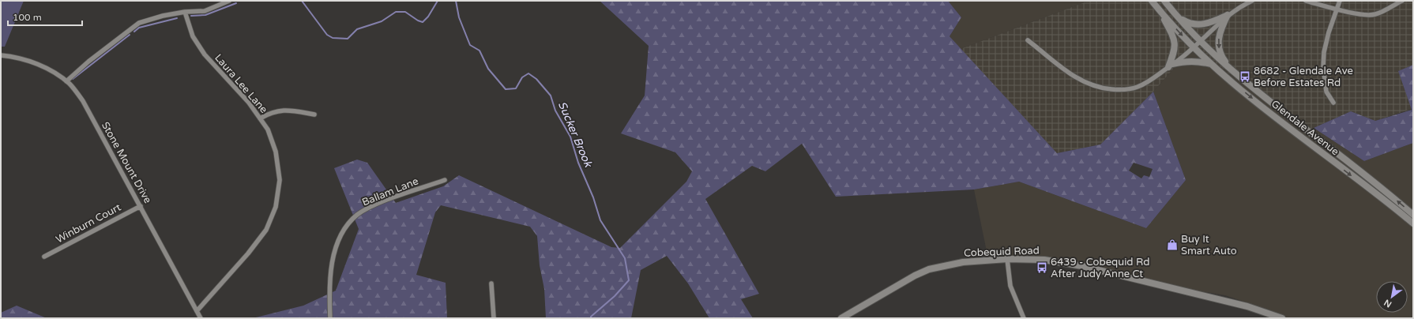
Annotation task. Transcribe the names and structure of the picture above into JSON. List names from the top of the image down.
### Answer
{
  "streets": {
    "main road": ["Glendale Avenue", "Cobequid Road"],
    "street": [
      "Laura Lee Lane",
      "Stone Mount Drive",
      "Ballam Lane",
      "Winburn Court"
    ]
  },
  "crossings": [
    ["Laura Lee Lane", "Stone Mount Drive"],
    ["Stone Mount Drive", "Winburn Court"]
  ],
  "water": ["Sucker Brook"],
  "places": {
    "bus stop": ["8682 - Glendale Ave Before Estates Rd", "6439 - Cobequid Rd After Judy Anne Ct"],
    "shop": ["Buy It Smart Auto"]
  },
  "scale_bar": "100 m",
  "north": "bottom left"
}
